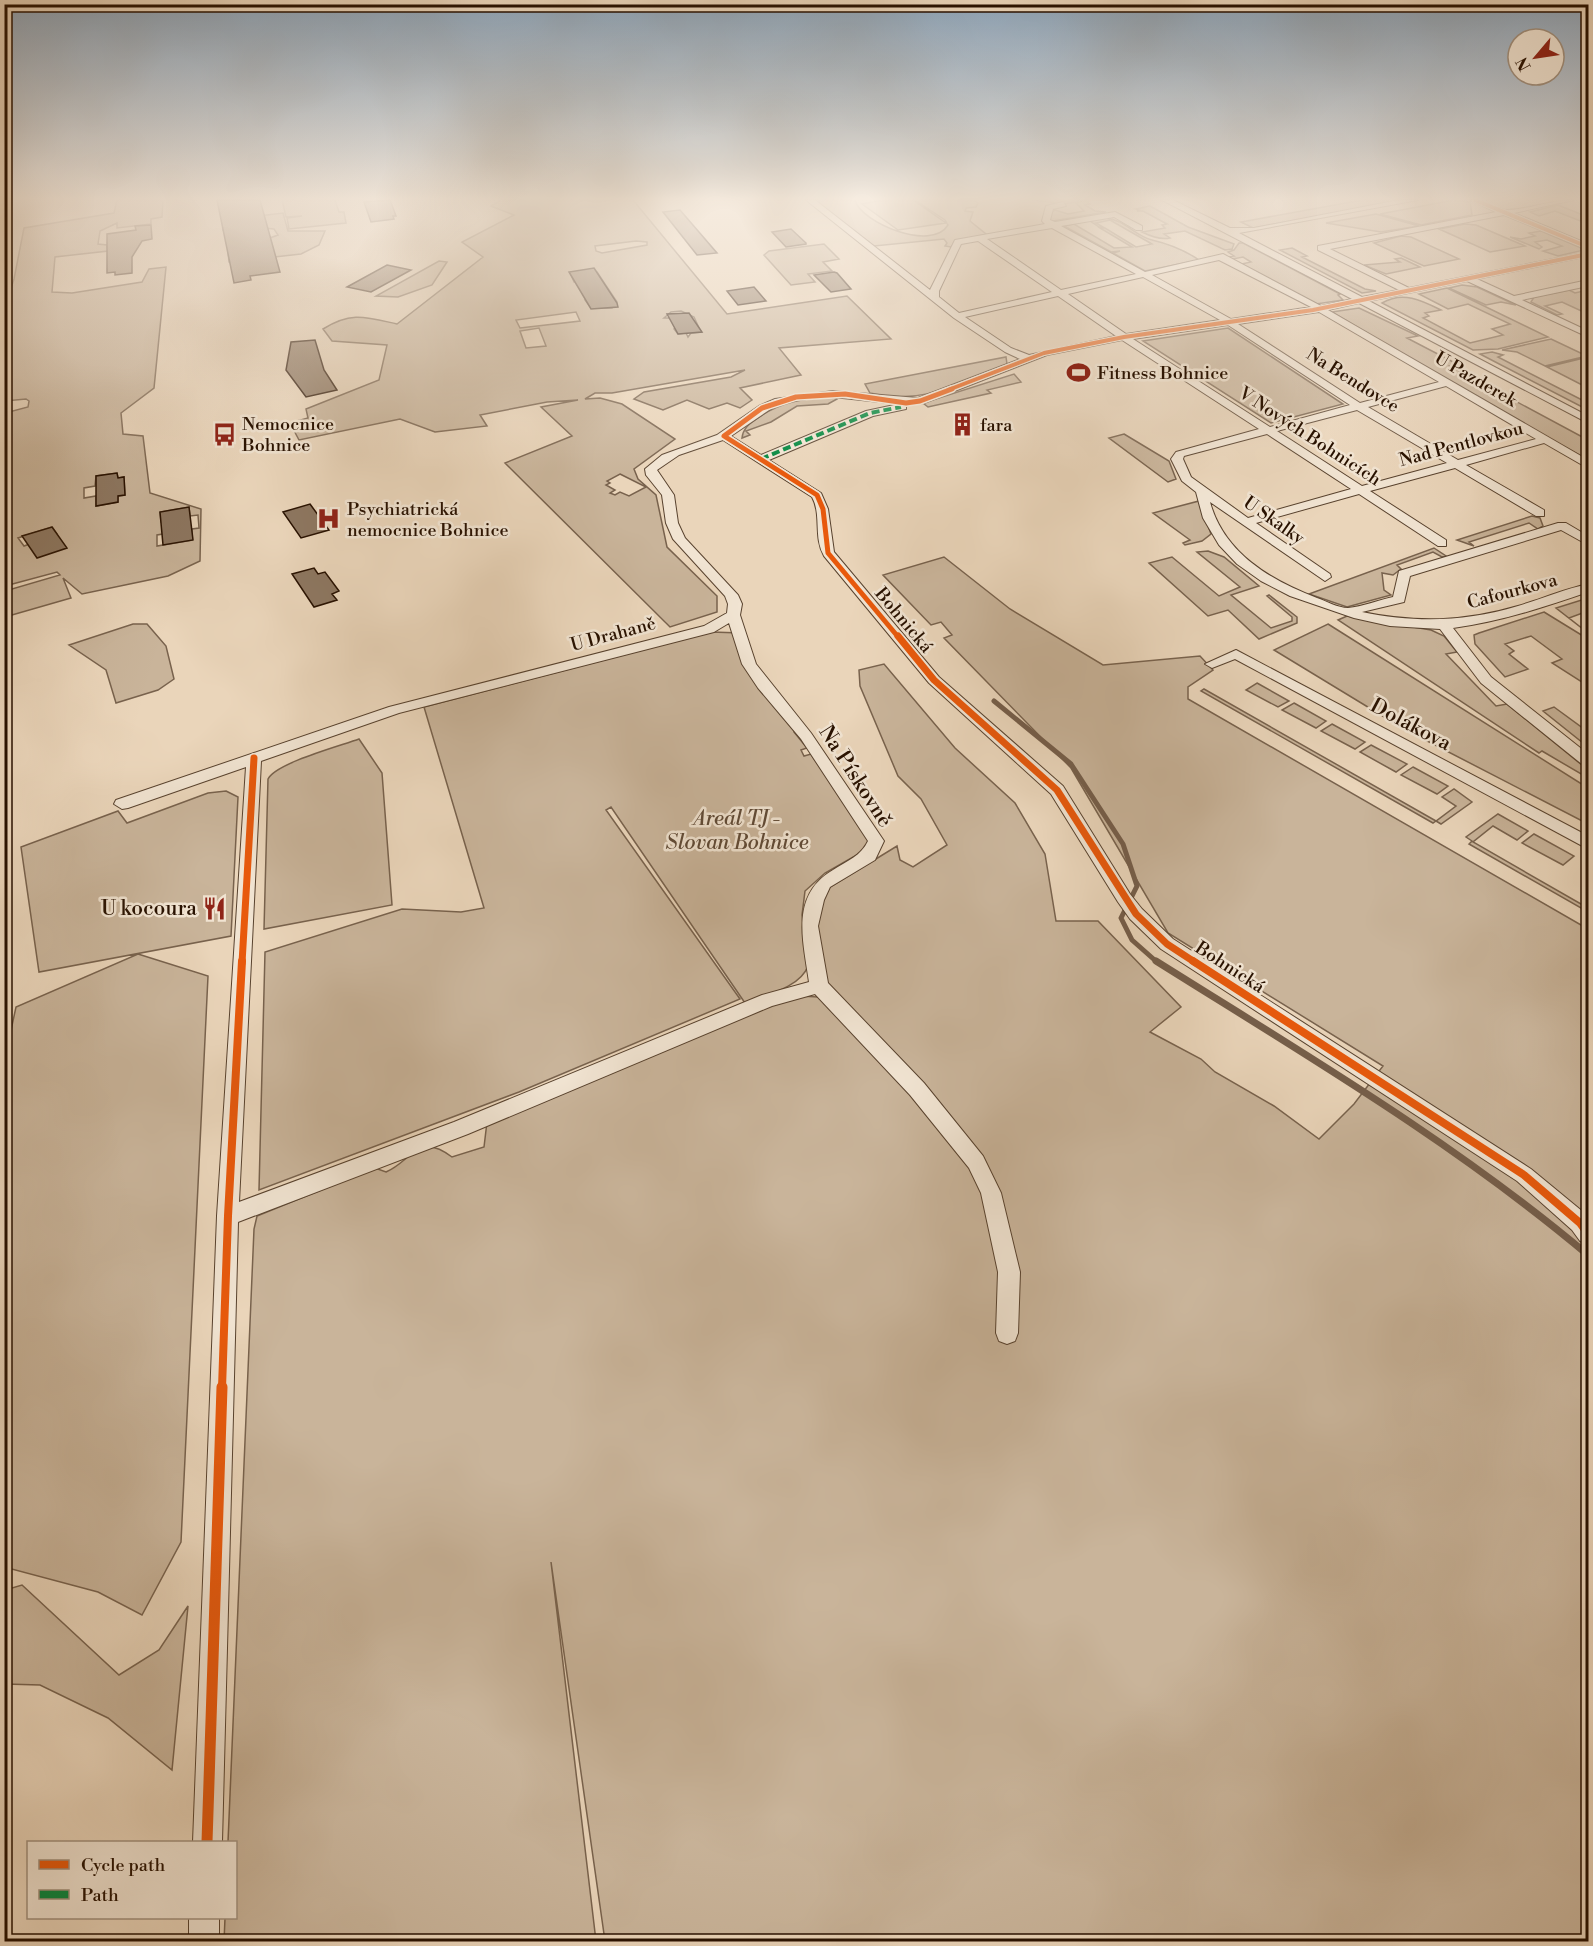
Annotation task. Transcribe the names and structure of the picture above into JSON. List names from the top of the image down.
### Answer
{
  "streets": {
    "street": [
      "U Pazderek",
      "Na Bendovce",
      "V Nových Bohnicích",
      "Nad Pentlovkou",
      "U Skalky",
      "Cafourkova",
      "Bohnická",
      "U Drahaně",
      "Dolákova",
      "Na Pískovně"
    ]
  },
  "crossings": [
    ["U Pazderek", "Nad Pentlovkou"],
    ["Na Bendovce", "Nad Pentlovkou"],
    ["V Nových Bohnicích", "Nad Pentlovkou"],
    ["V Nových Bohnicích", "U Skalky"],
    ["Nad Pentlovkou", "U Skalky"],
    ["U Skalky", "Cafourkova"],
    ["U Drahaně", "Na Pískovně"]
  ],
  "parks": ["Areál TJ - Slovan Bohnice"],
  "places": {
    "sports": ["Fitness Bohnice"],
    "building": ["fara"],
    "bus stop": ["Nemocnice Bohnice"],
    "hospital": ["Psychiatrická nemocnice Bohnice"],
    "restaurant": ["U kocoura"]
  },
  "legend": ["Cycle path", "Path"],
  "north": "bottom left"
}
